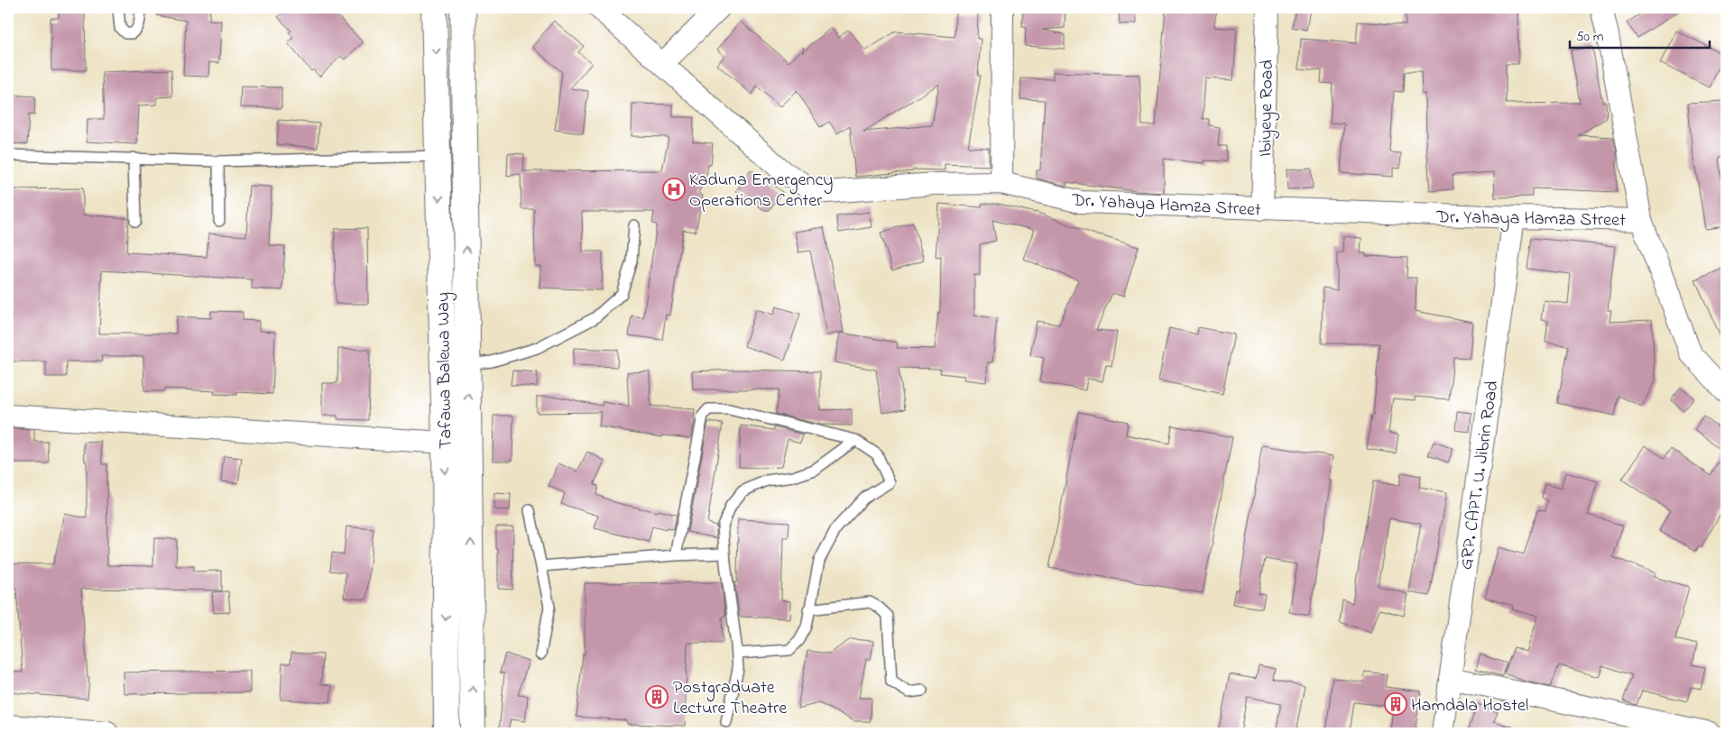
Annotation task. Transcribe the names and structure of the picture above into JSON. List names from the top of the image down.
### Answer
{
  "streets": {
    "main road": ["Tafawa Balewa Way"],
    "street": ["Ibiyeye Road", "Dr. Yahaya Hamza Street", "GRP. CAPT. U. Jibrin Road"]
  },
  "crossings": [
    ["Ibiyeye Road", "Dr. Yahaya Hamza Street"],
    ["Dr. Yahaya Hamza Street", "GRP. CAPT. U. Jibrin Road"]
  ],
  "places": {
    "hospital": ["Kaduna Emergency Operations Center"],
    "building": ["Postgraduate Lecture Theatre", "Hamdala Hostel"]
  },
  "scale_bar": "50 m"
}
